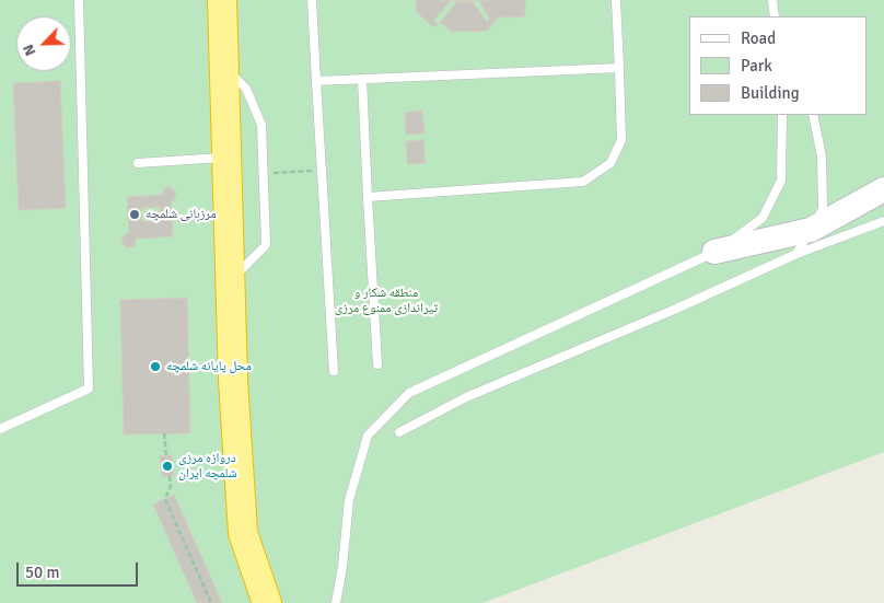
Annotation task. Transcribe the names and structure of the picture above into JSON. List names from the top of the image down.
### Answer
{
  "parks": ["منطقه شکار و تیراندازی ممنوع مرزی"],
  "places": ["مرزبانی شلمچه", "محل پایانه شلمچه", "دروازه مرزی شلمچه ایران"],
  "legend": ["Road", "Park", "Building"],
  "scale_bar": "50 m",
  "north": "bottom left"
}
